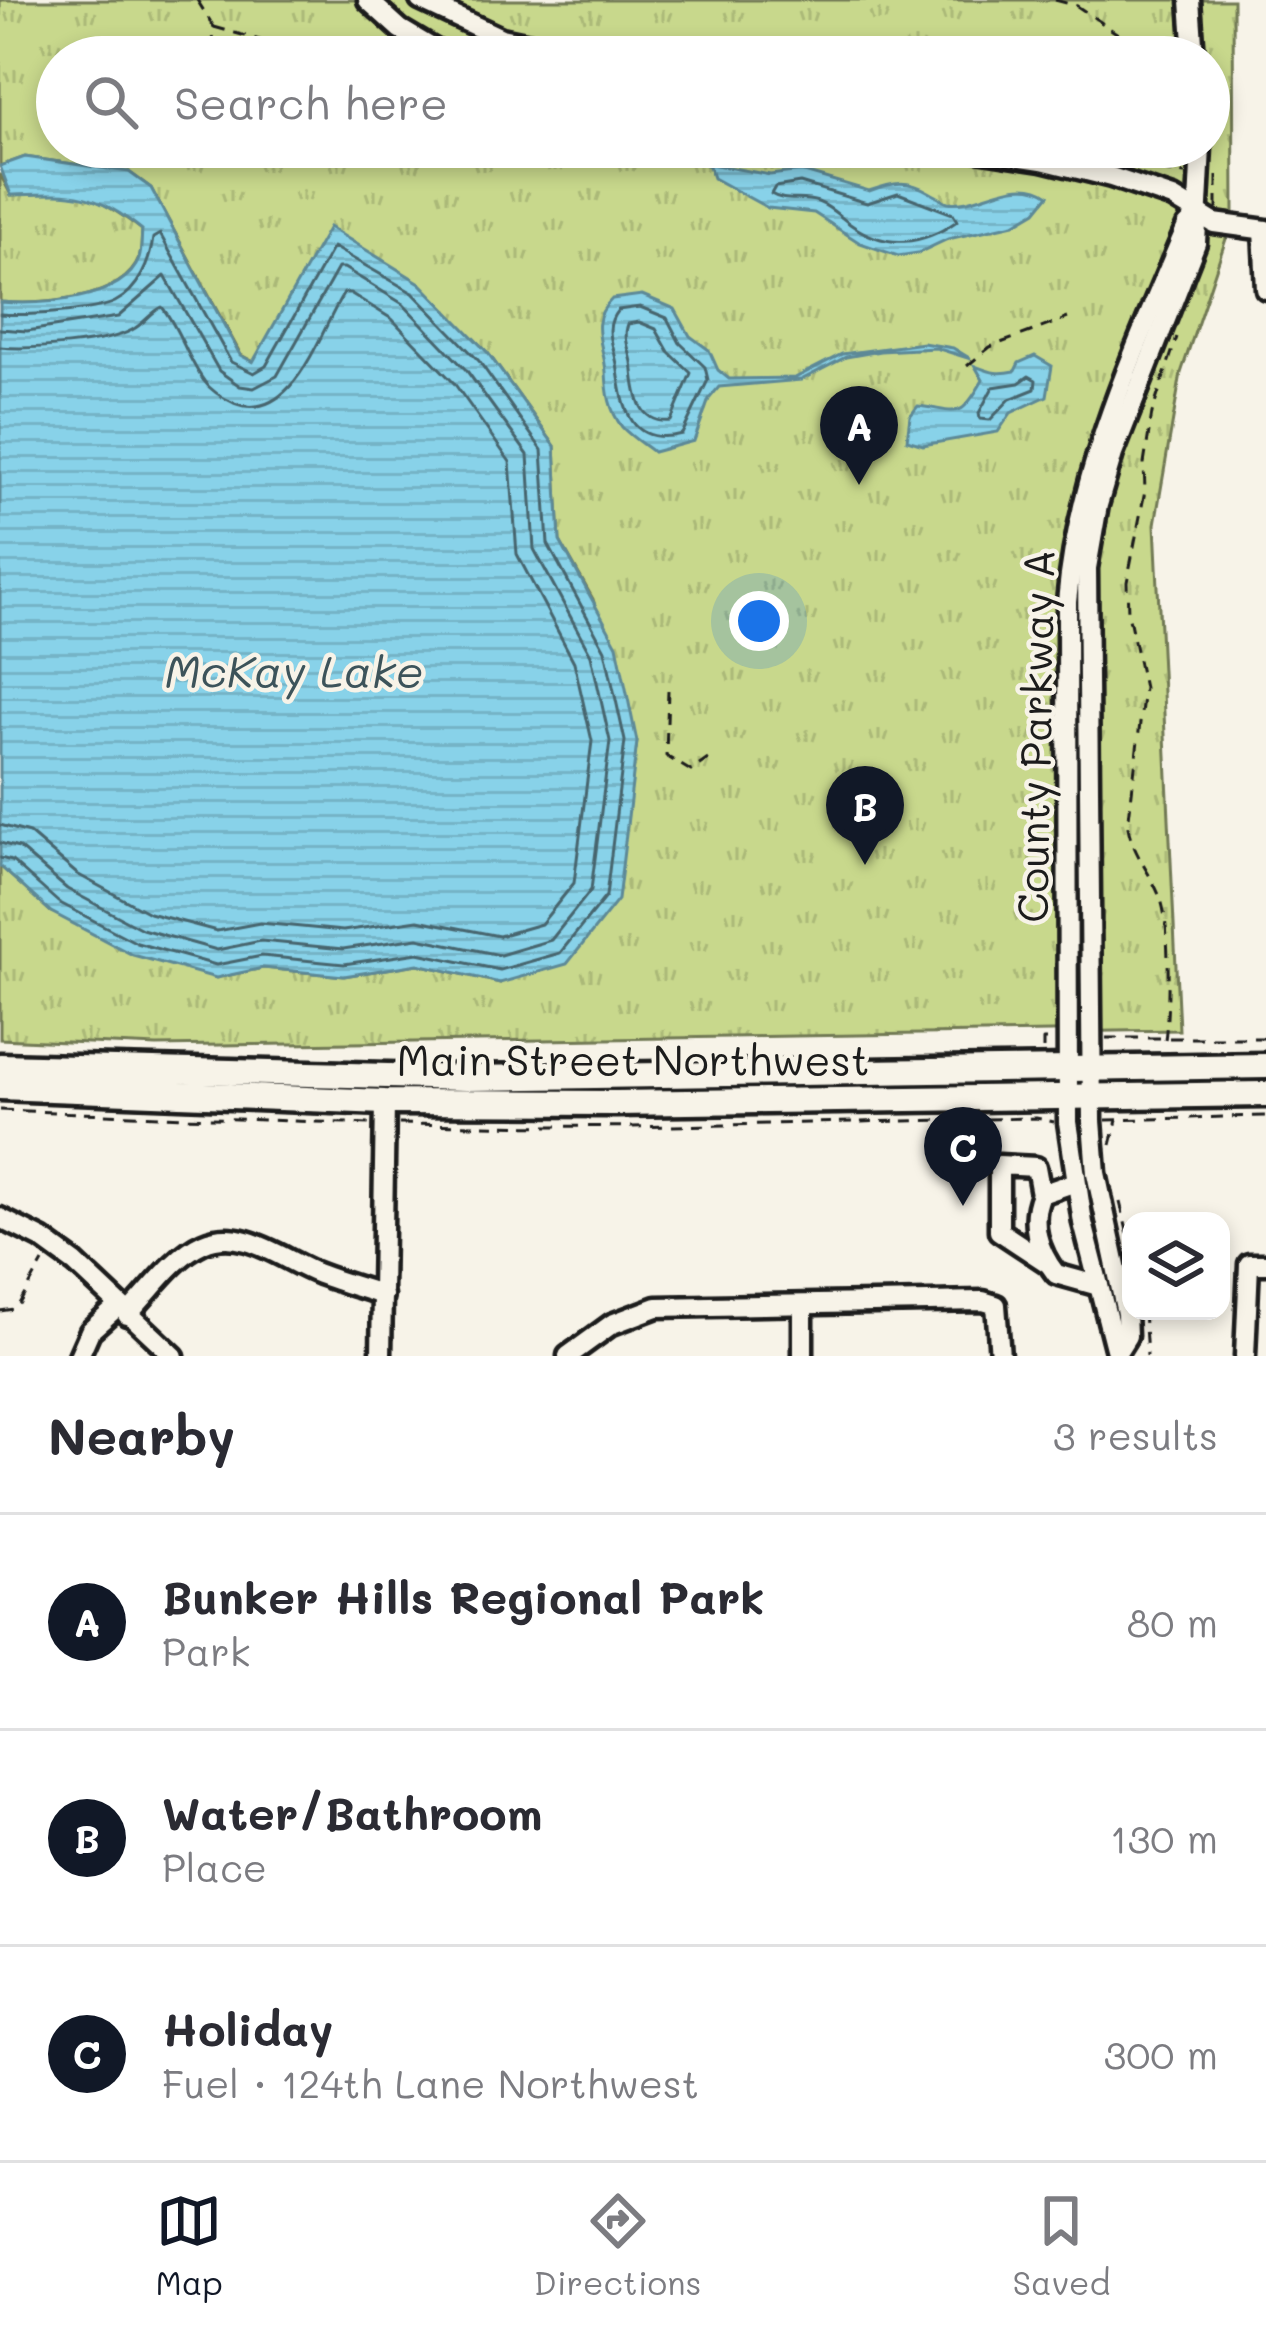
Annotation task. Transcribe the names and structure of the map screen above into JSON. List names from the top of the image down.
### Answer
{
  "streets": {
    "main road": ["Main Street Northwest"],
    "street": ["County Parkway A"]
  },
  "crossings": [
    ["County Parkway A", "Main Street Northwest"]
  ],
  "water": ["McKay Lake"],
  "page": {
    "search": "Search here",
    "pins": ["A", "B", "C"],
    "heading": ["Nearby", "3 results"],
    "list": [
      {
        "mark": "A",
        "name": "Bunker Hills Regional Park",
        "note": "Park",
        "value": "80 m"
      },
      {
        "mark": "B",
        "name": "Water/Bathroom",
        "note": "Place",
        "value": "130 m"
      },
      {
        "mark": "C",
        "name": "Holiday",
        "note": "Fuel · 124th Lane Northwest",
        "value": "300 m"
      }
    ],
    "nav": ["Map", "Directions", "Saved"]
  }
}
